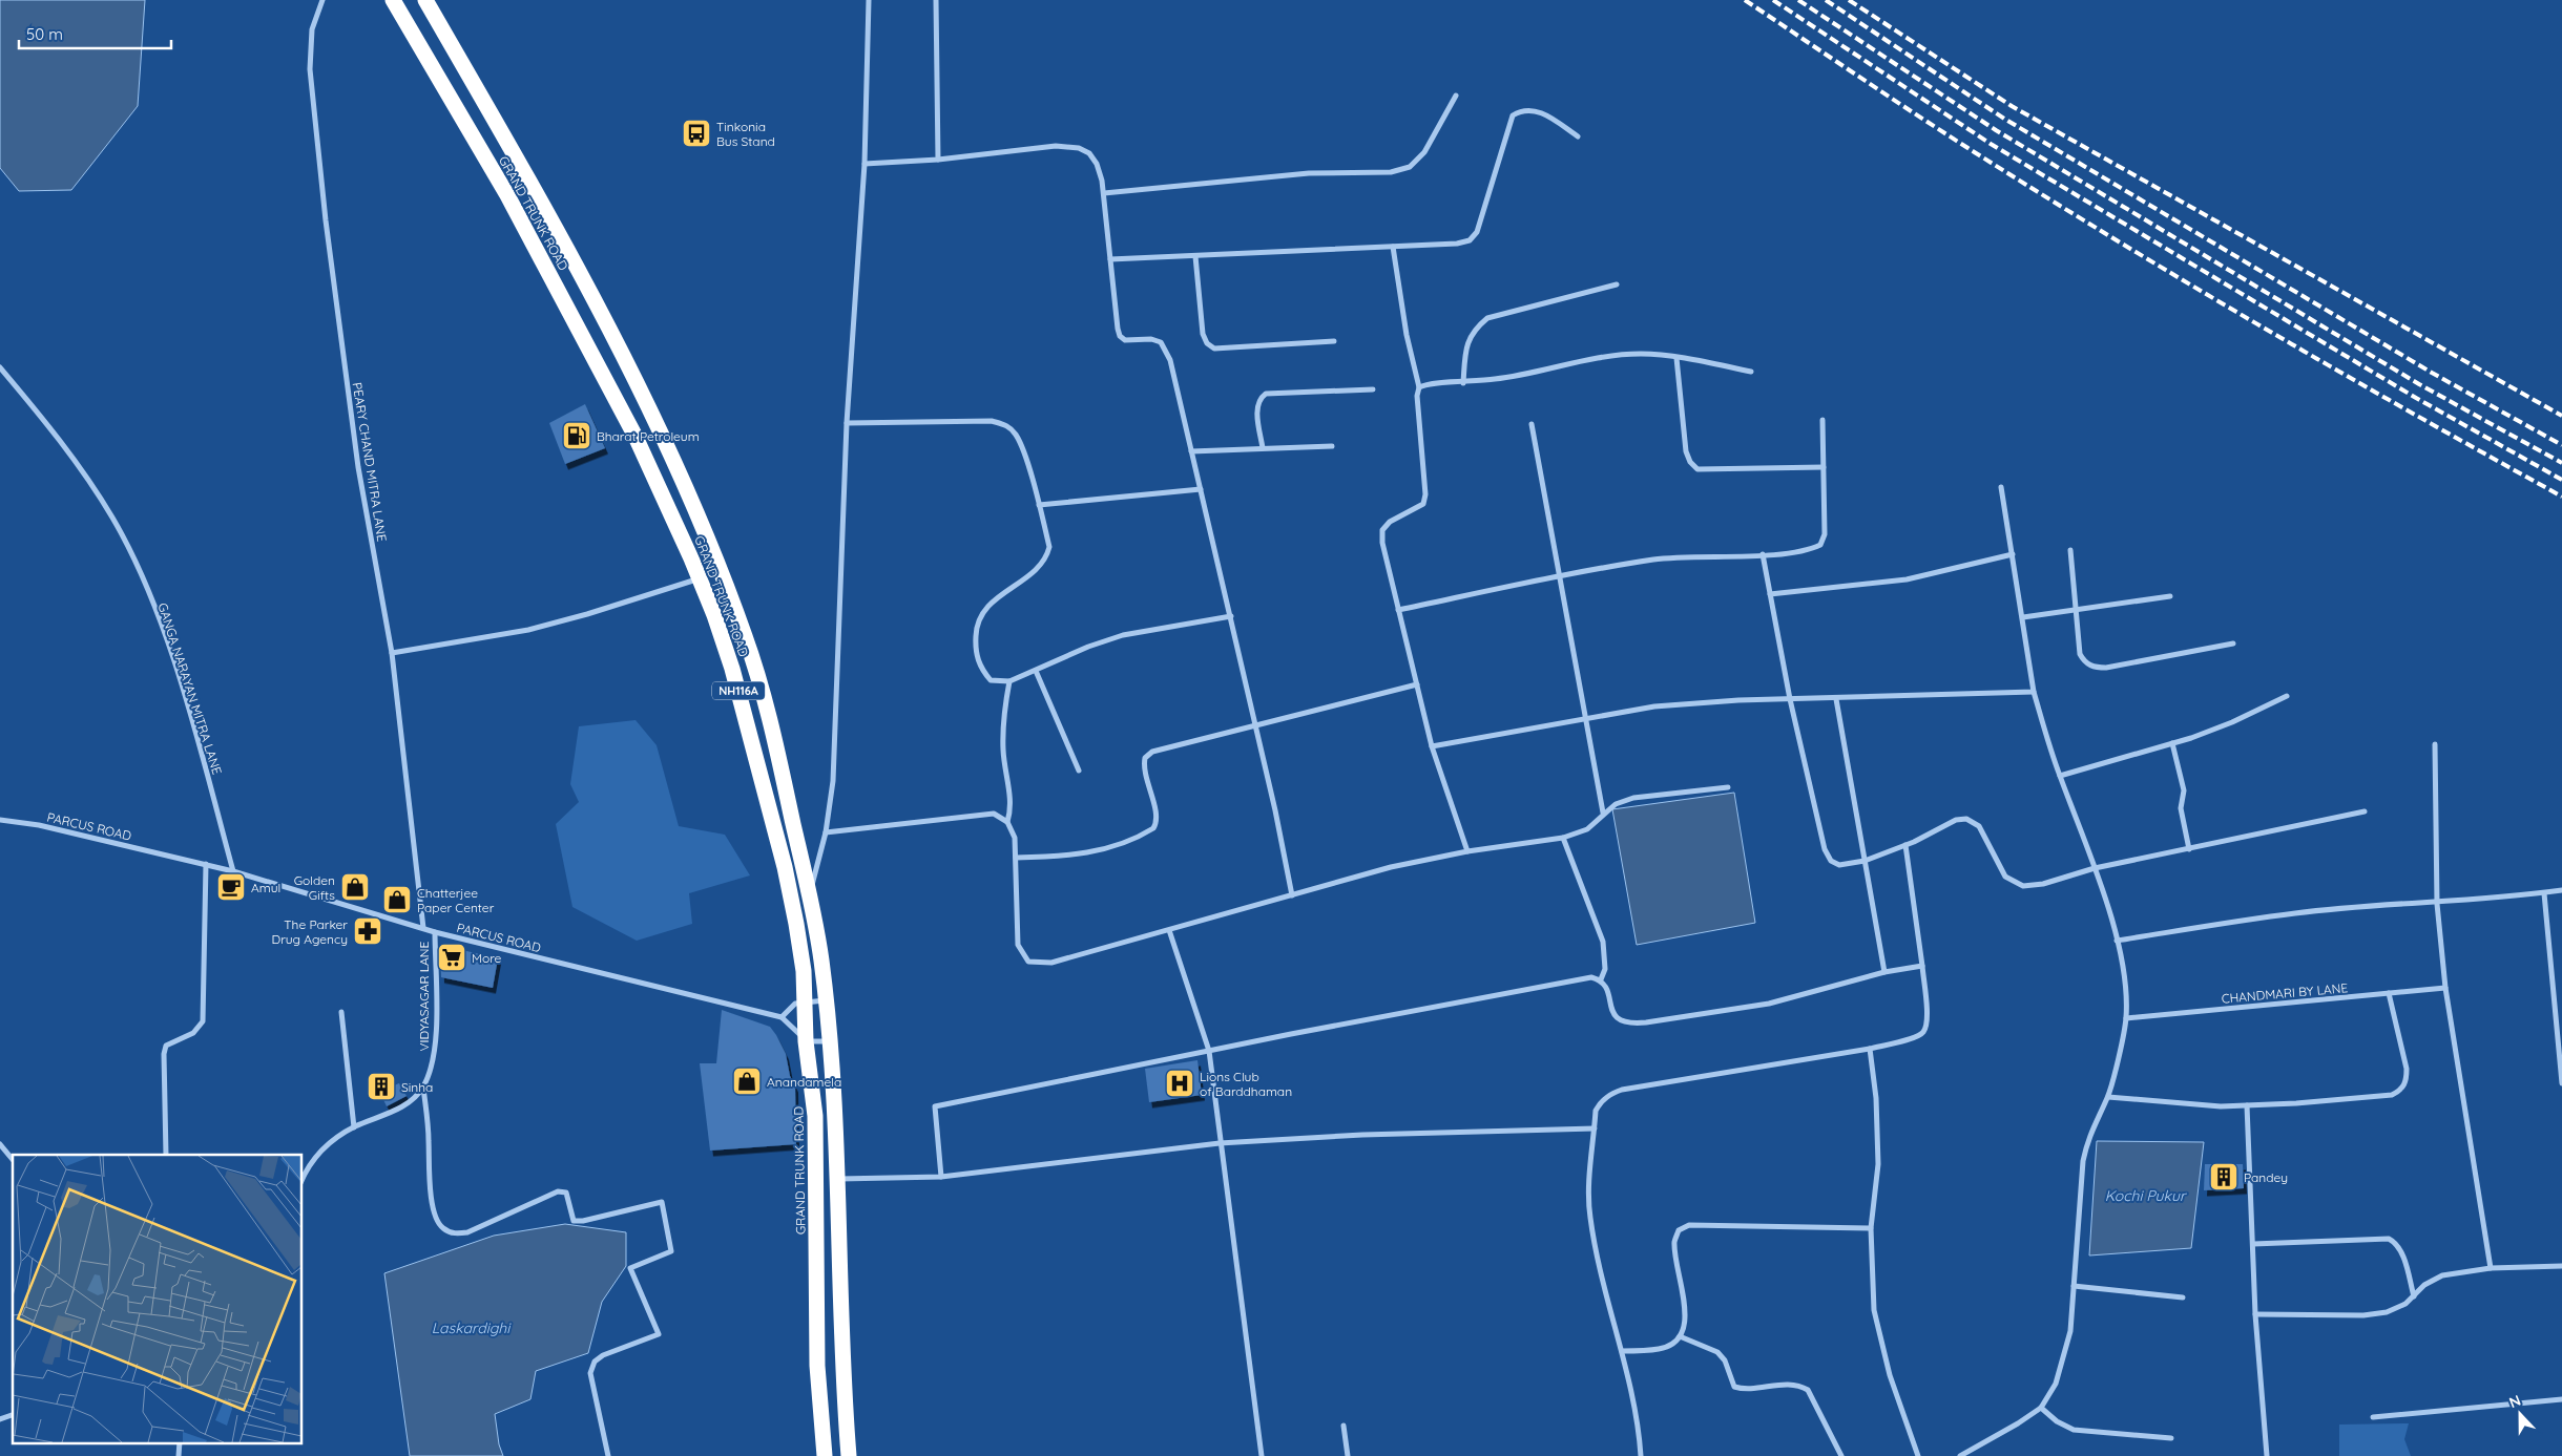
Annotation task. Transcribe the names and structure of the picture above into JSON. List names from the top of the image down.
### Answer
{
  "streets": {
    "highway": ["GRAND TRUNK ROAD", "NH116A"],
    "street": [
      "PEARY CHAND MITRA LANE",
      "GANGA NARAYAN MITRA LANE",
      "PARCUS ROAD",
      "CHANDMARI BY LANE",
      "VIDYASAGAR LANE"
    ]
  },
  "crossings": [
    ["PEARY CHAND MITRA LANE", "PARCUS ROAD"],
    ["GANGA NARAYAN MITRA LANE", "PARCUS ROAD"],
    ["PARCUS ROAD", "VIDYASAGAR LANE"]
  ],
  "water": ["Kochi Pukur", "Laskardighi"],
  "places": {
    "bus stop": ["Tinkonia Bus Stand"],
    "fuel station": ["Bharat Petroleum"],
    "cafe": ["Amul"],
    "shop": ["Golden Gifts", "Chatterjee Paper Center", "Anandamela"],
    "pharmacy": ["The Parker Drug Agency"],
    "supermarket": ["More"],
    "hospital": ["Lions Club of Barddhaman"],
    "building": ["Sinha", "Pandey"]
  },
  "scale_bar": "50 m",
  "north": "top"
}
